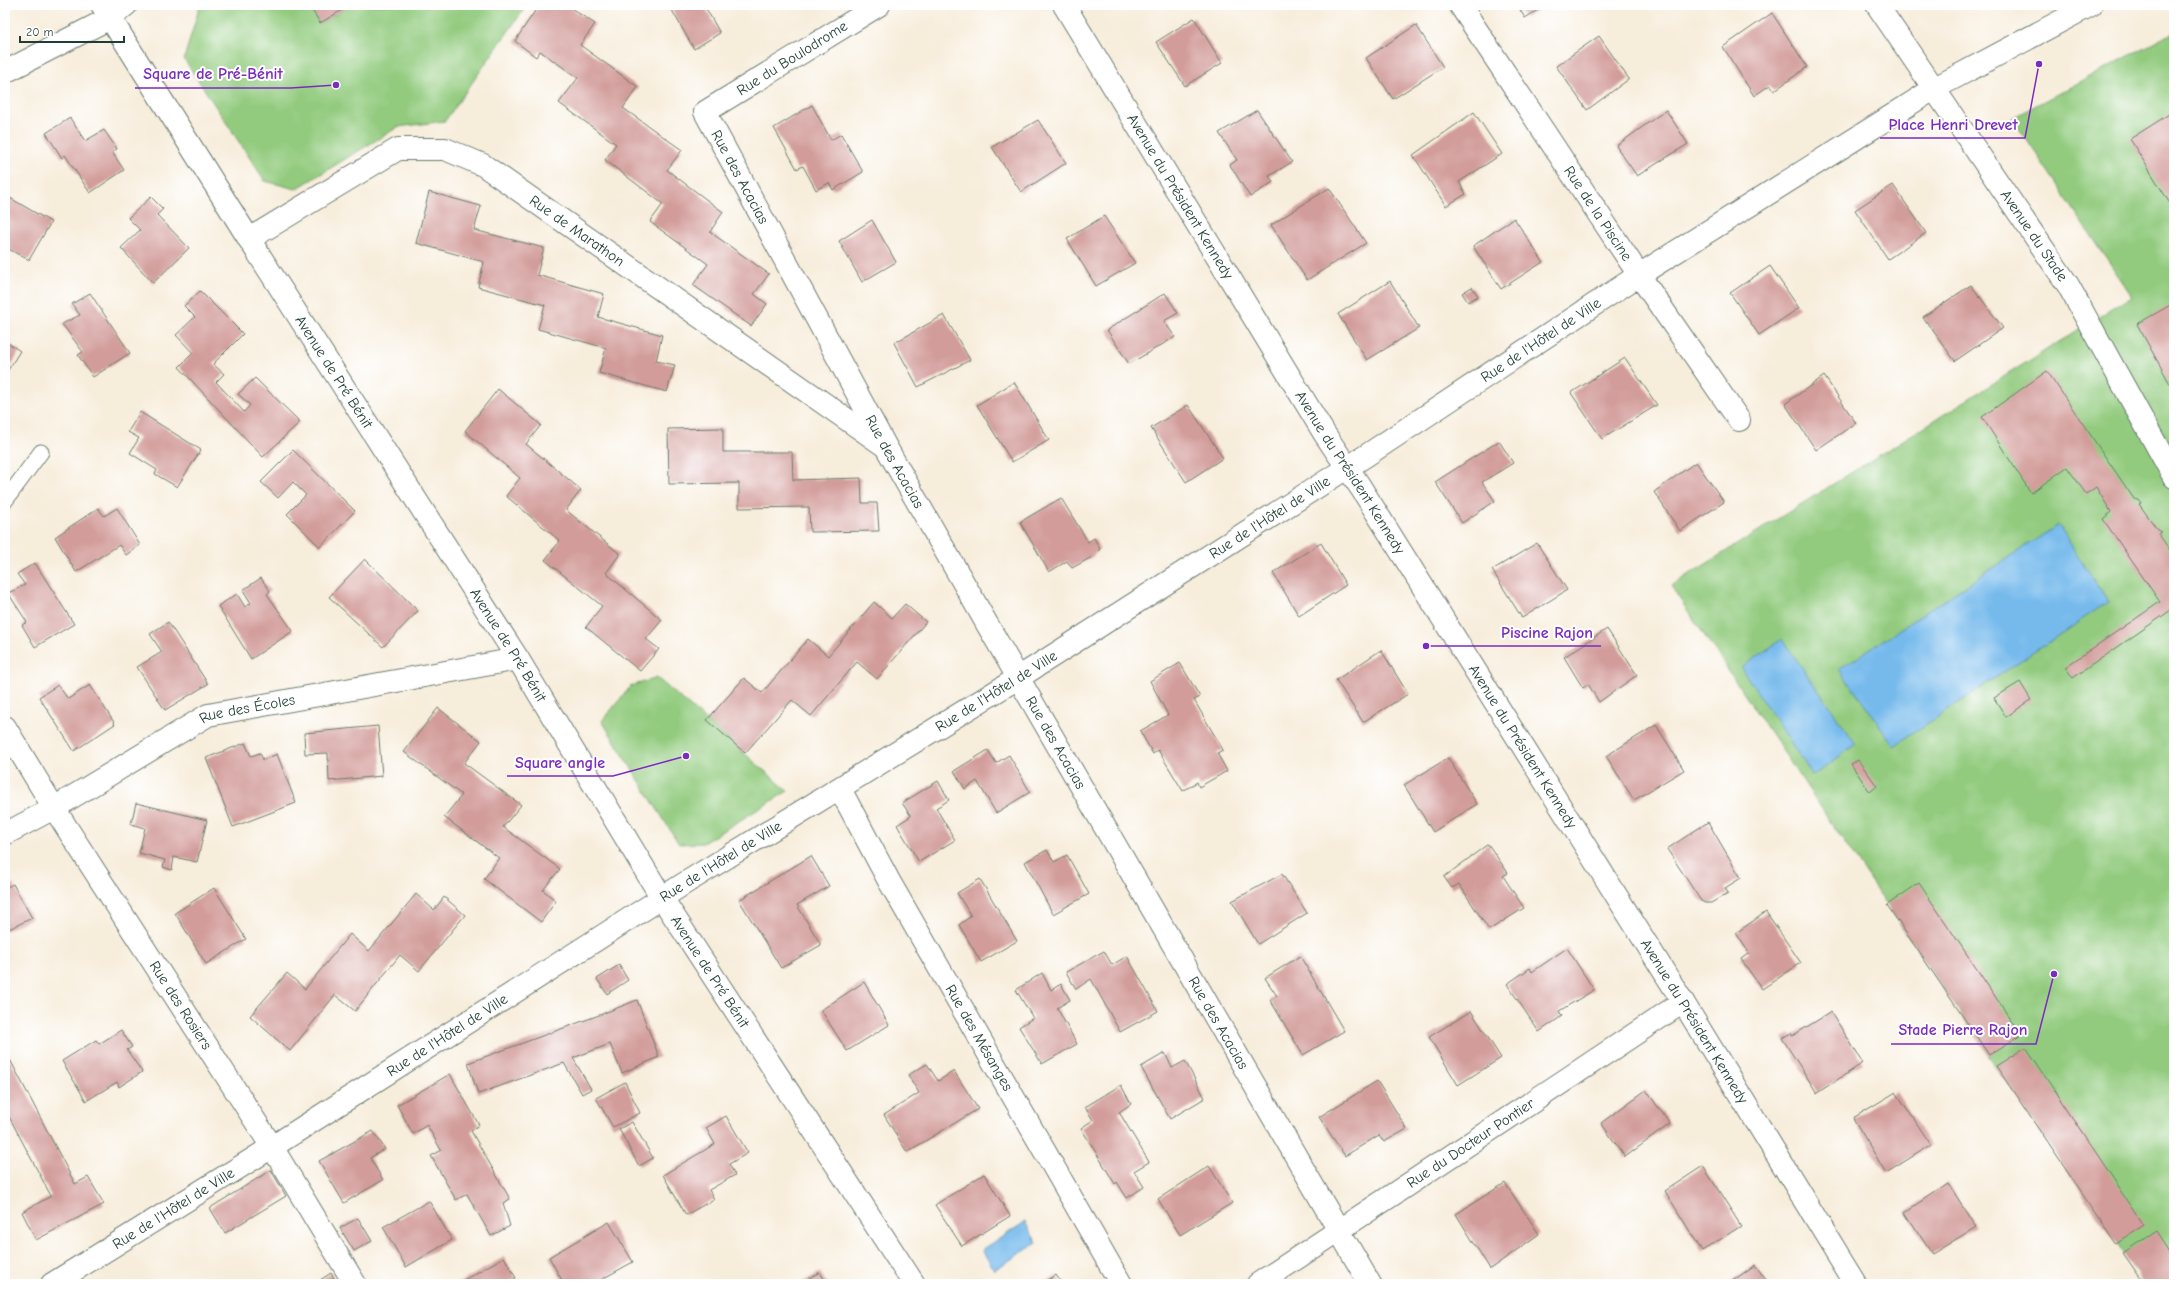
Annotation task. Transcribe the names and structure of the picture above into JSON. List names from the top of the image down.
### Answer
{
  "streets": {
    "street": [
      "Rue du Boulodrome",
      "Rue des Acacias",
      "Avenue du Président Kennedy",
      "Rue de la Piscine",
      "Rue de Marathon",
      "Avenue du Stade",
      "Rue de l'Hôtel de Ville",
      "Avenue de Pré Bénit",
      "Rue des Écoles",
      "Rue des Rosiers",
      "Rue des Mésanges",
      "Rue du Docteur Pontier"
    ]
  },
  "crossings": [
    ["Rue du Boulodrome", "Rue des Acacias"],
    ["Rue des Acacias", "Rue de Marathon"],
    ["Rue des Acacias", "Rue de l'Hôtel de Ville"],
    ["Rue des Acacias", "Rue du Docteur Pontier"],
    ["Avenue du Président Kennedy", "Rue de l'Hôtel de Ville"],
    ["Avenue du Président Kennedy", "Rue du Docteur Pontier"],
    ["Rue de la Piscine", "Rue de l'Hôtel de Ville"],
    ["Rue de Marathon", "Avenue de Pré Bénit"],
    ["Avenue du Stade", "Rue de l'Hôtel de Ville"],
    ["Rue de l'Hôtel de Ville", "Avenue de Pré Bénit"],
    ["Rue de l'Hôtel de Ville", "Rue des Rosiers"],
    ["Rue de l'Hôtel de Ville", "Rue des Mésanges"],
    ["Avenue de Pré Bénit", "Rue des Écoles"],
    ["Rue des Écoles", "Rue des Rosiers"]
  ],
  "places": [
    "Place Henri Drevet",
    "Square de Pré-Bénit",
    "Piscine Rajon",
    "Square angle",
    "Stade Pierre Rajon"
  ],
  "scale_bar": "20 m"
}
